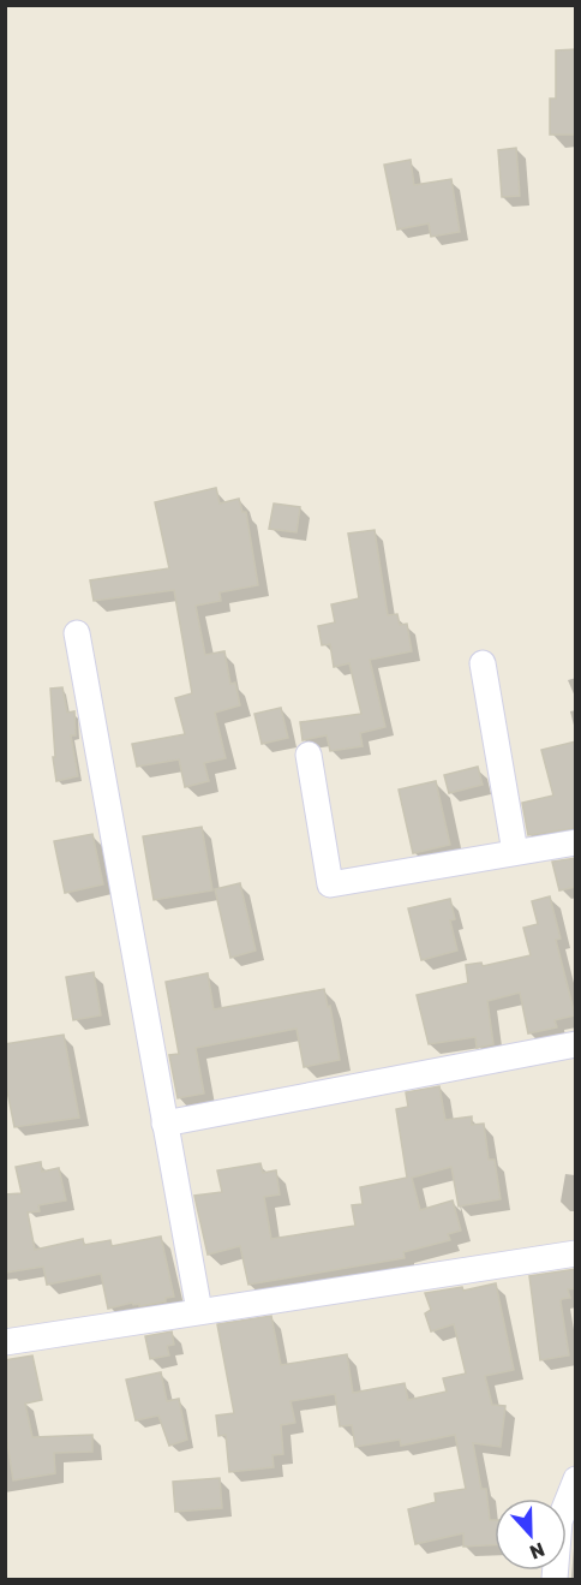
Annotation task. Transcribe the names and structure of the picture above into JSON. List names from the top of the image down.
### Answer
{
  "north": "bottom"
}
